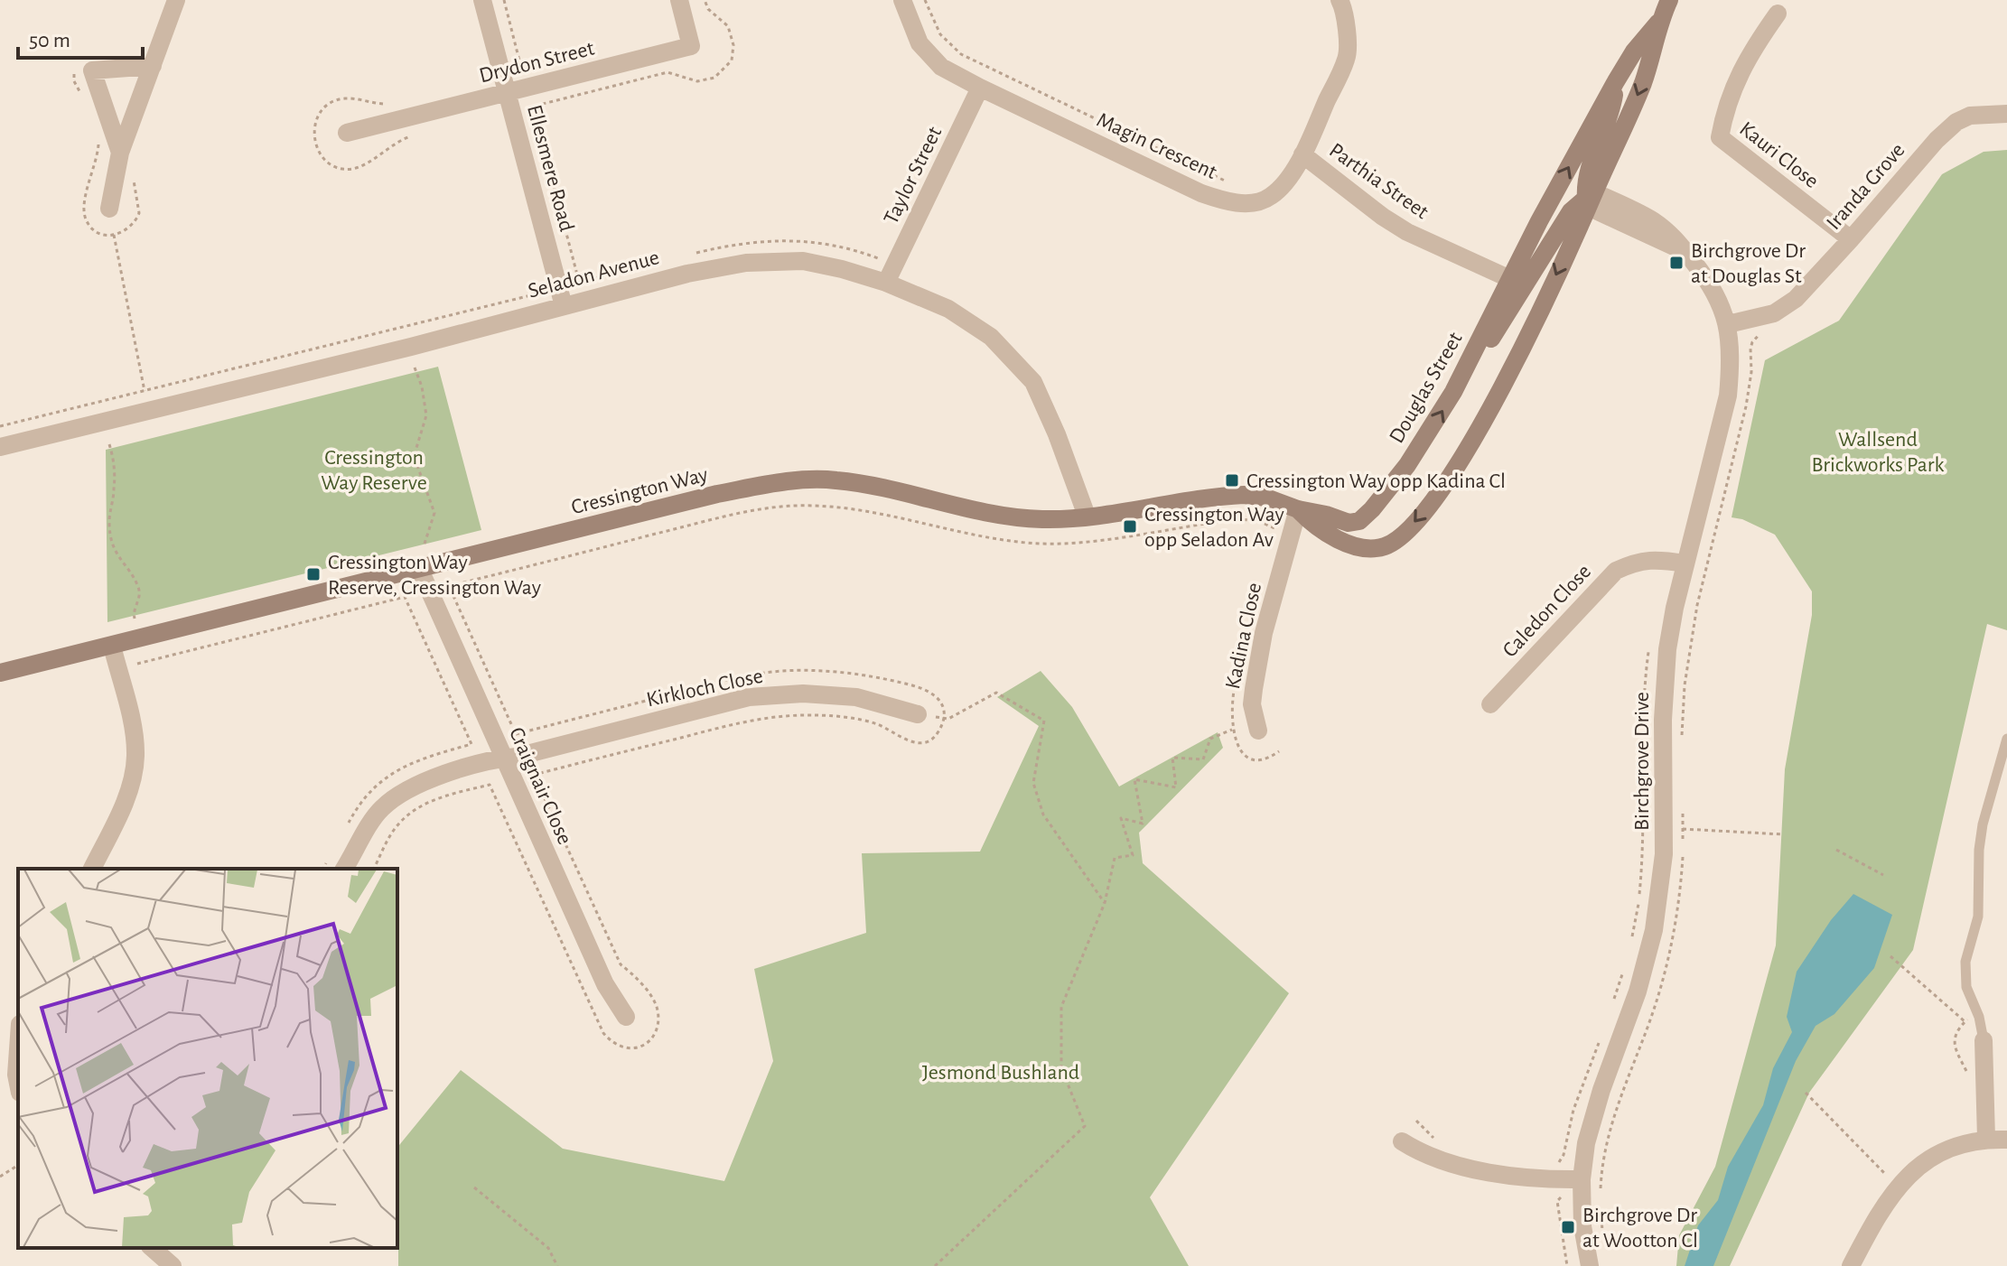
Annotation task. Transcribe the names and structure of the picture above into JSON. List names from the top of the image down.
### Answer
{
  "streets": {
    "street": [
      "Drydon Street",
      "Magin Crescent",
      "Kauri Close",
      "Ellesmere Road",
      "Taylor Street",
      "Parthia Street",
      "Iranda Grove",
      "Seladon Avenue",
      "Douglas Street",
      "Cressington Way",
      "Caledon Close",
      "Kadina Close",
      "Kirkloch Close",
      "Birchgrove Drive",
      "Craignair Close"
    ]
  },
  "crossings": [
    ["Drydon Street", "Ellesmere Road"],
    ["Magin Crescent", "Taylor Street"],
    ["Magin Crescent", "Parthia Street"],
    ["Kauri Close", "Iranda Grove"],
    ["Ellesmere Road", "Seladon Avenue"],
    ["Taylor Street", "Seladon Avenue"],
    ["Parthia Street", "Douglas Street"],
    ["Iranda Grove", "Birchgrove Drive"],
    ["Seladon Avenue", "Cressington Way"],
    ["Douglas Street", "Cressington Way"],
    ["Douglas Street", "Kadina Close"],
    ["Douglas Street", "Birchgrove Drive"],
    ["Cressington Way", "Kadina Close"],
    ["Cressington Way", "Craignair Close"],
    ["Caledon Close", "Birchgrove Drive"],
    ["Kirkloch Close", "Craignair Close"]
  ],
  "parks": ["Wallsend Brickworks Park", "Cressington Way Reserve", "Jesmond Bushland"],
  "places": {
    "transit": [
      "Birchgrove Dr at Douglas St",
      "Cressington Way opp Kadina Cl",
      "Cressington Way opp Seladon Av",
      "Cressington Way Reserve, Cressington Way",
      "Birchgrove Dr at Wootton Cl"
    ]
  },
  "scale_bar": "50 m"
}
